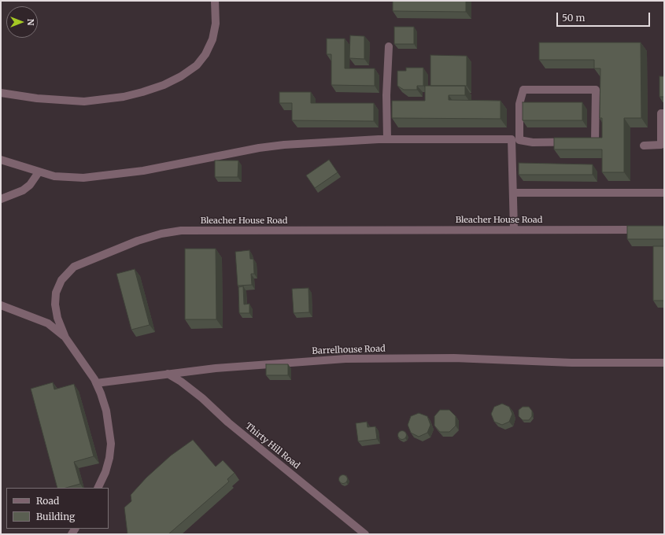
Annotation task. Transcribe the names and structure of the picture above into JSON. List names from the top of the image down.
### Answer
{
  "streets": {
    "lane": ["Bleacher House Road", "Barrelhouse Road", "Thirty Hill Road"]
  },
  "crossings": [
    ["Bleacher House Road", "Barrelhouse Road"],
    ["Barrelhouse Road", "Thirty Hill Road"]
  ],
  "legend": ["Road", "Building"],
  "scale_bar": "50 m",
  "north": "right"
}
